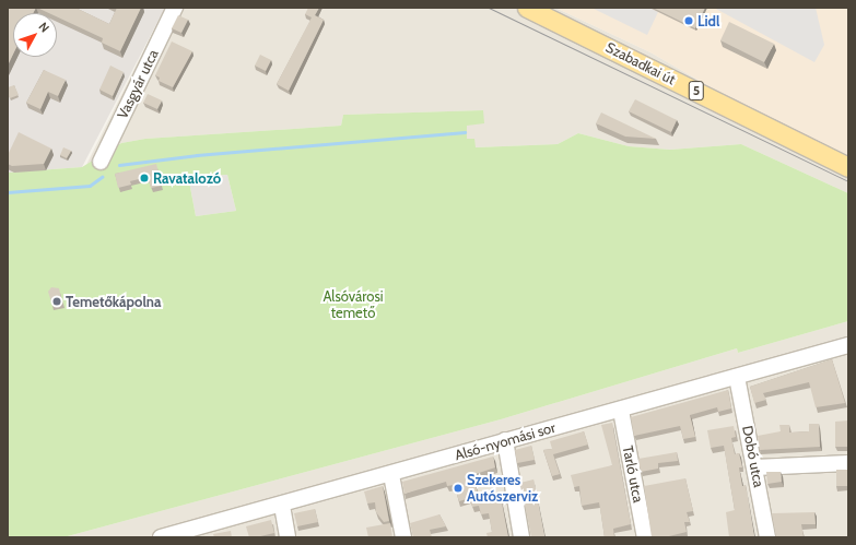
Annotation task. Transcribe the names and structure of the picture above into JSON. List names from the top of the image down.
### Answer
{
  "streets": {
    "main road": ["Szabadkai út", "5"],
    "street": [
      "Vasgyár utca",
      "Alsó-nyomási sor",
      "Dobó utca",
      "Tarló utca"
    ]
  },
  "crossings": [
    ["Alsó-nyomási sor", "Dobó utca"],
    ["Alsó-nyomási sor", "Tarló utca"]
  ],
  "parks": ["Alsóvárosi temető"],
  "places": [
    "Lidl",
    "Ravatalozó",
    "Temetőkápolna",
    "Szekeres Autószerviz"
  ],
  "north": "top right"
}
